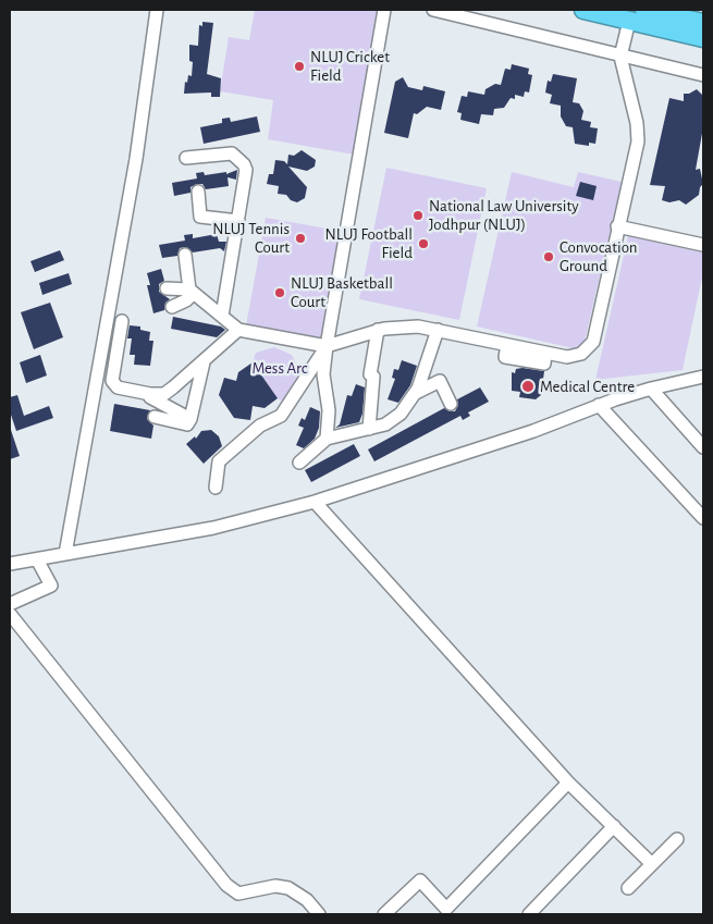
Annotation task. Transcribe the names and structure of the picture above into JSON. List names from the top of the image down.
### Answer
{
  "parks": ["Mess Arc"],
  "places": [
    "NLUJ Cricket Field",
    "National Law University Jodhpur (NLUJ)",
    "NLUJ Tennis Court",
    "NLUJ Football Field",
    "Convocation Ground",
    "NLUJ Basketball Court",
    "Medical Centre"
  ]
}
